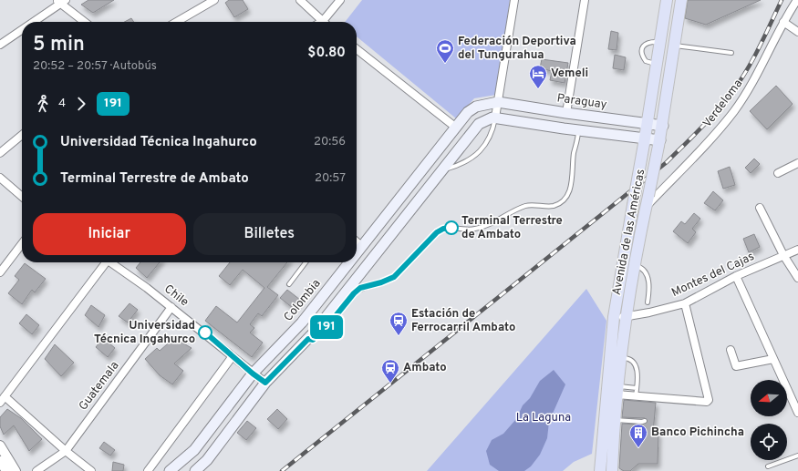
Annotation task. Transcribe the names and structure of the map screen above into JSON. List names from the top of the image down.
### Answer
{
  "streets": {
    "main road": ["Paraguay", "Avenida de las Américas", "Colombia"],
    "street": [
      "Verdeloma",
      "Montes del Cajas",
      "Chile",
      "Guatemala"
    ]
  },
  "crossings": [
    ["Paraguay", "Avenida de las Américas"],
    ["Paraguay", "Colombia"],
    ["Verdeloma", "Avenida de las Américas"],
    ["Avenida de las Américas", "Montes del Cajas"],
    ["Chile", "Colombia"],
    ["Chile", "Guatemala"]
  ],
  "parks": ["La Laguna"],
  "places": {
    "sports": ["Federación Deportiva del Tungurahua"],
    "hotel": ["Vemeli"],
    "other": ["Terminal Terrestre de Ambato", "Universidad Técnica Ingahurco"],
    "station": ["Estación de Ferrocarril Ambato", "Ambato"],
    "building": ["Banco Pichincha"]
  },
  "lines": ["bus line 191"],
  "north": "left",
  "page": {
    "on_map": "191",
    "heading": ["5 min", "20:52 – 20:57 · Autobús", "$0.80"],
    "legs": ["4", "191"],
    "list": [
      {
        "name": "Universidad Técnica Ingahurco",
        "value": "20:56"
      },
      {
        "name": "Terminal Terrestre de Ambato",
        "value": "20:57"
      }
    ],
    "buttons": ["Iniciar", "Billetes"]
  }
}
